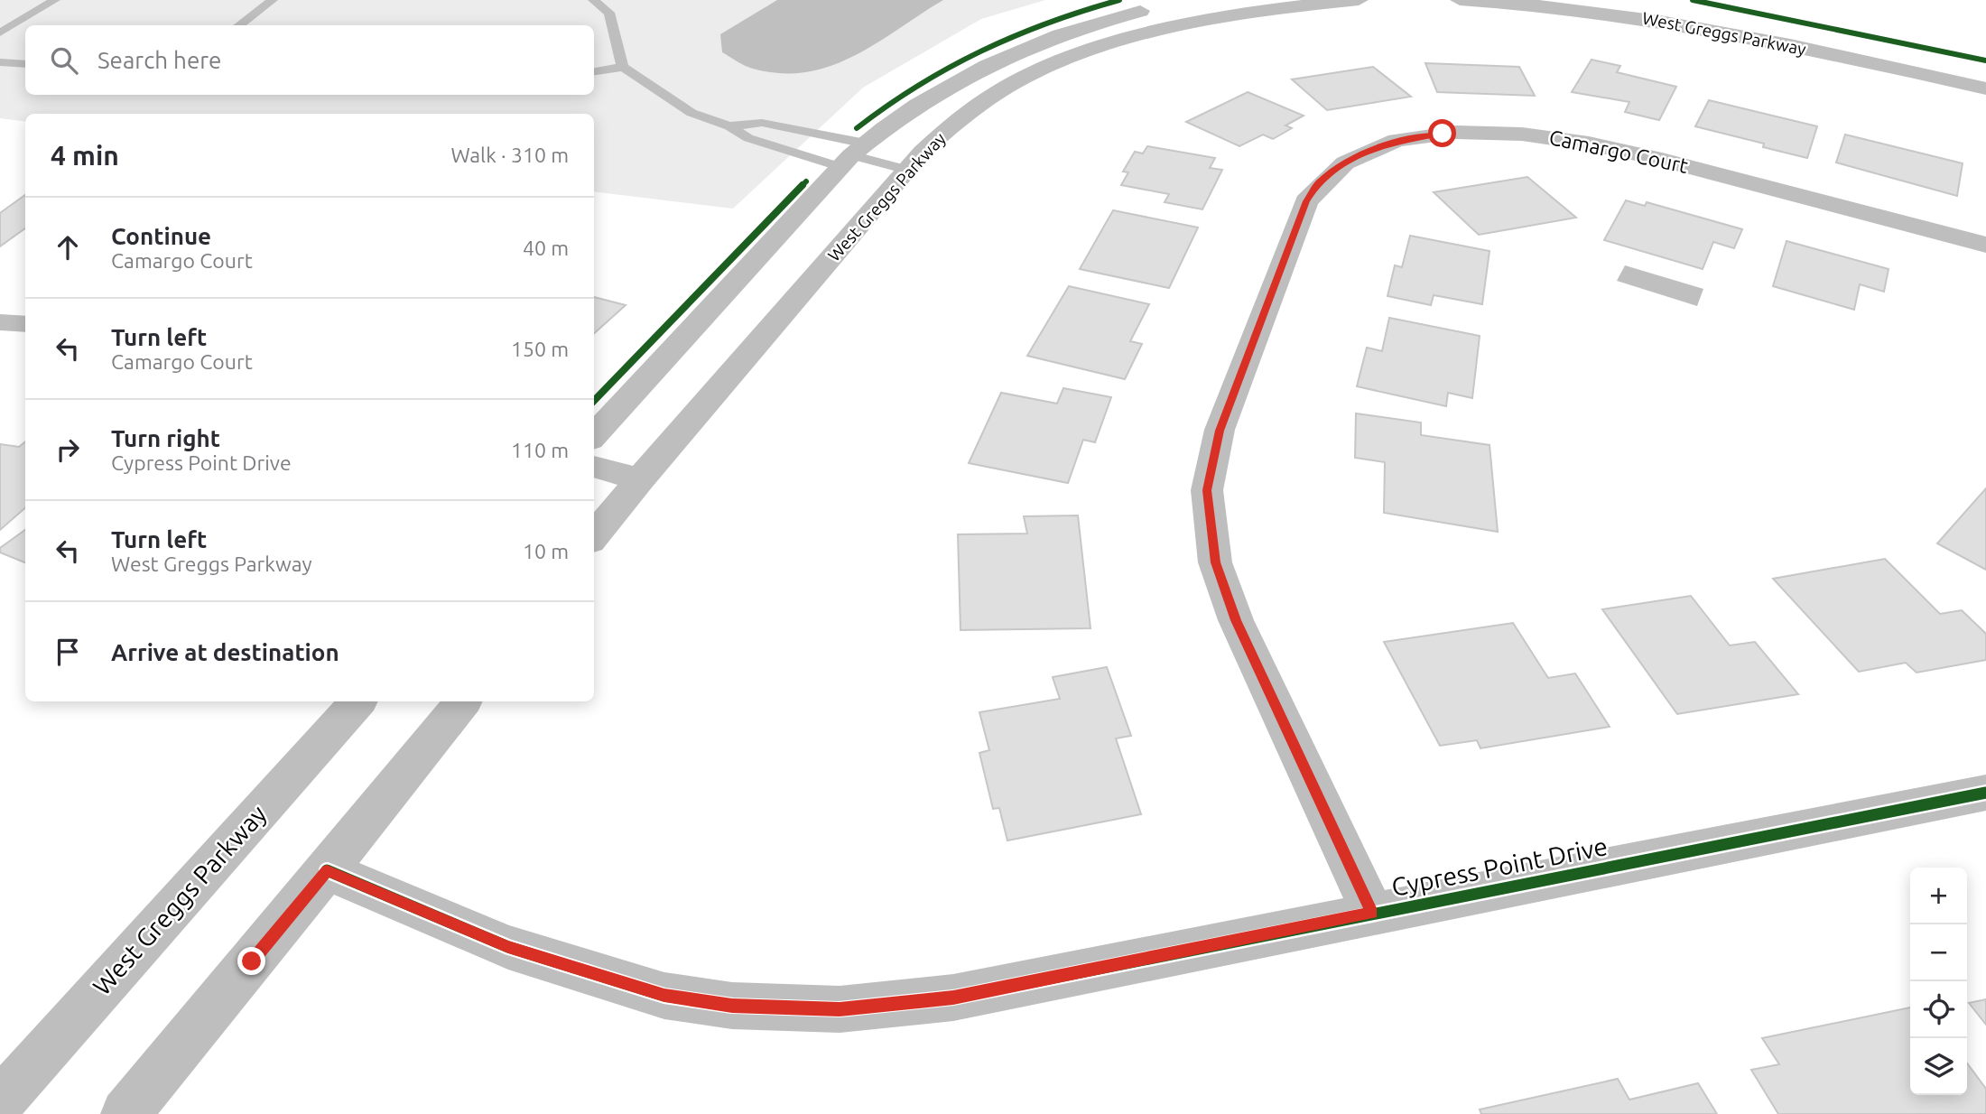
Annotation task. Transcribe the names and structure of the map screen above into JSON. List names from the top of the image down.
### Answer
{
  "streets": {
    "street": ["West Greggs Parkway", "Camargo Court", "Cypress Point Drive"]
  },
  "crossings": [
    ["Camargo Court", "Cypress Point Drive"]
  ],
  "page": {
    "search": "Search here",
    "heading": ["4 min", "Walk · 310 m"],
    "list": [
      ["Continue", "Camargo Court", "40 m"],
      ["Turn left", "Camargo Court", "150 m"],
      ["Turn right", "Cypress Point Drive", "110 m"],
      ["Turn left", "West Greggs Parkway", "10 m"],
      "Arrive at destination"
    ],
    "map_buttons": ["+", "−"]
  }
}
